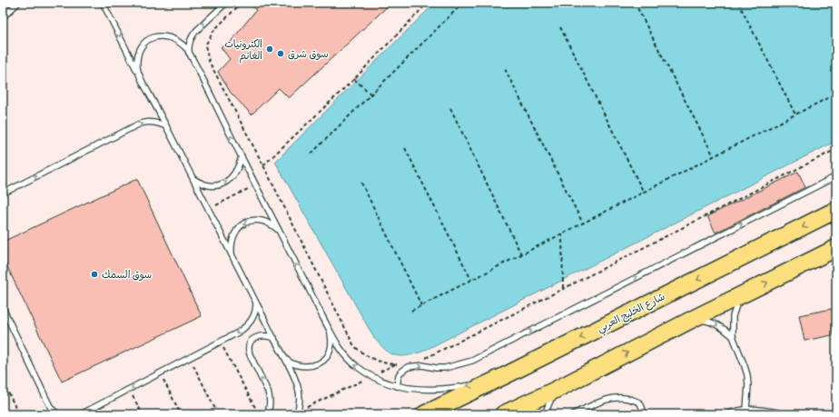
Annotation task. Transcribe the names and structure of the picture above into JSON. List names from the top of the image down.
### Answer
{
  "streets": {
    "main road": ["شارع الخليج العربي"]
  },
  "places": ["الكترونيات الغانم", "سوق شرق", "سوق السمك"]
}
